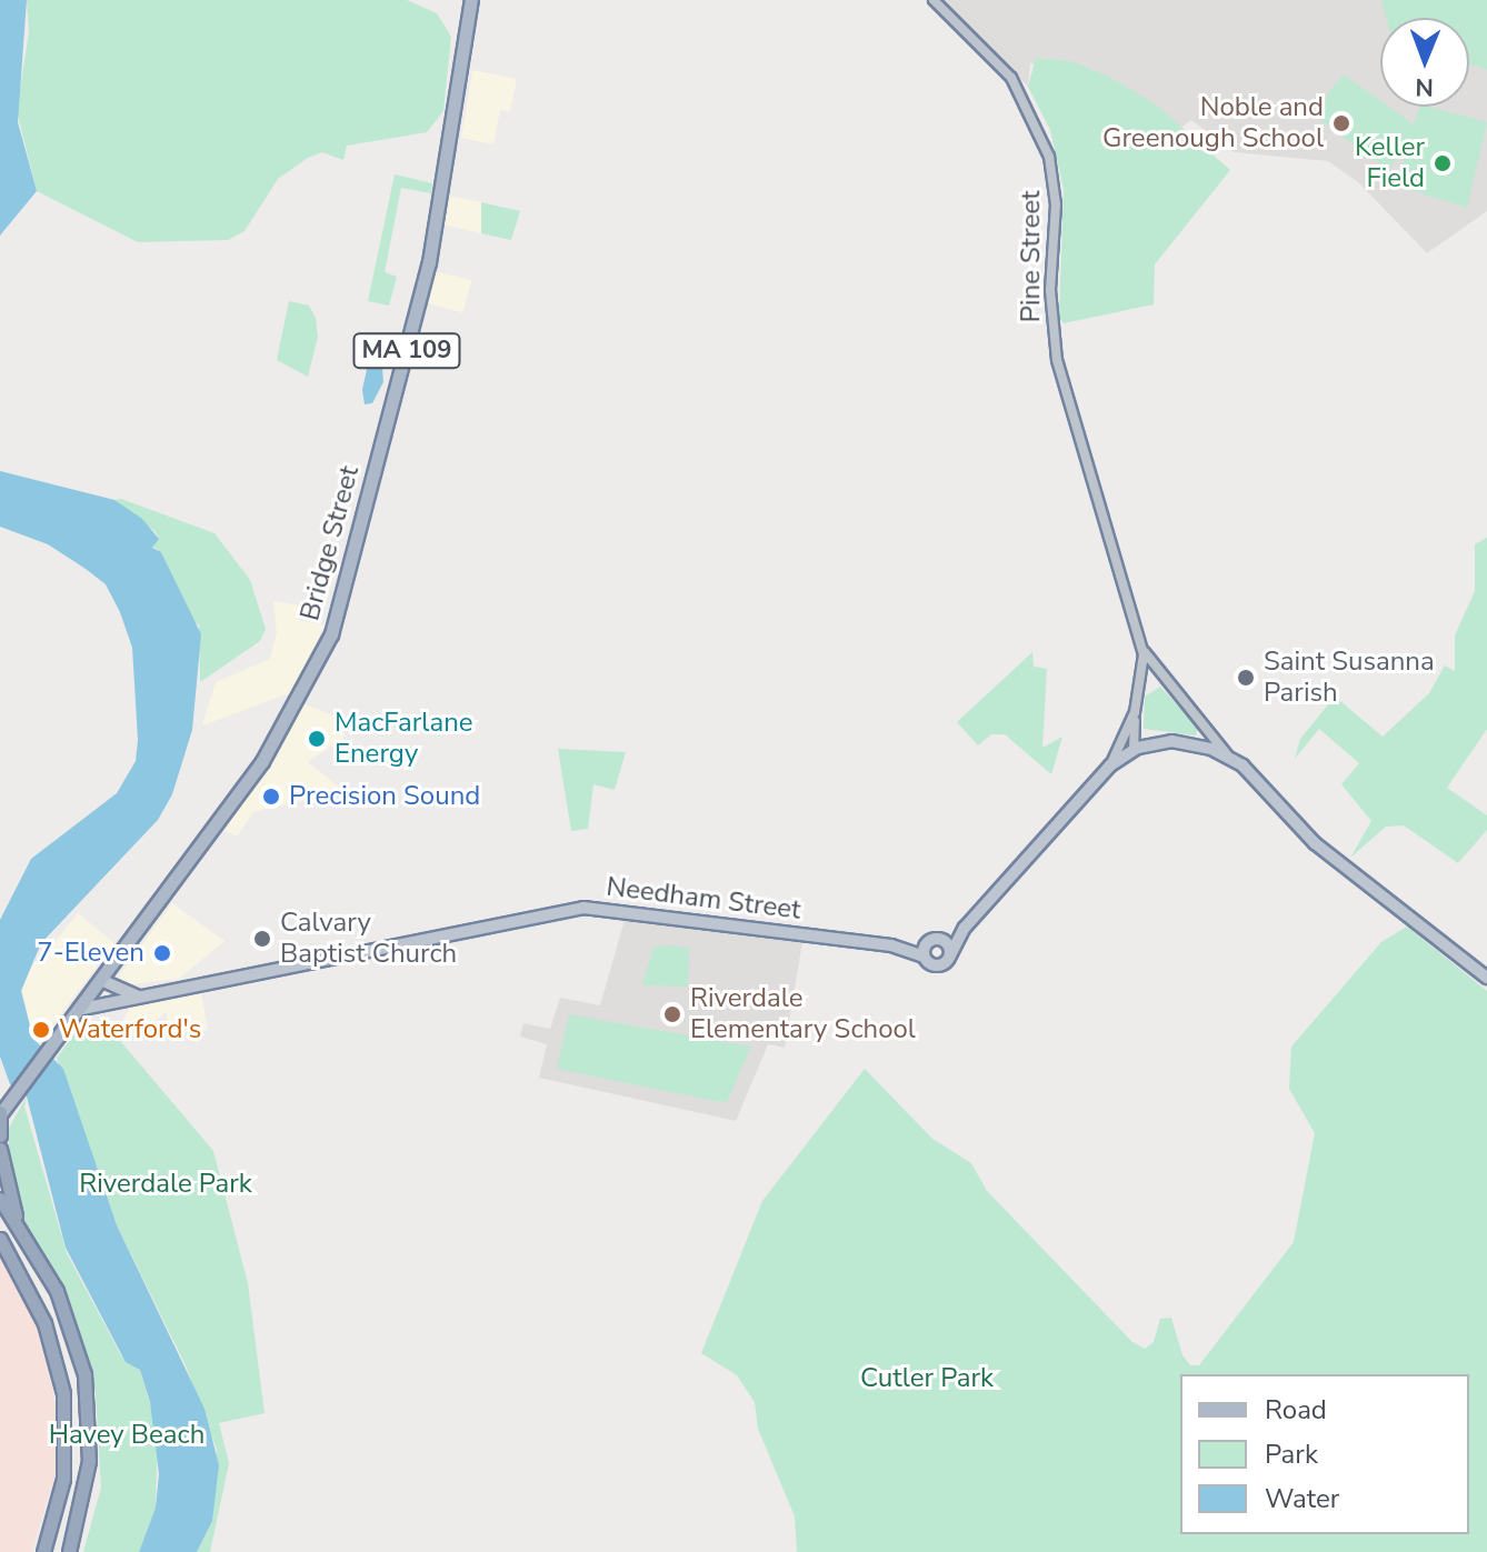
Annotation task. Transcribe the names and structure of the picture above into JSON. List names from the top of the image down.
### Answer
{
  "streets": {
    "main road": ["MA 109", "Bridge Street", "Needham Street"],
    "street": ["Pine Street"]
  },
  "crossings": [
    ["Bridge Street", "Needham Street"]
  ],
  "parks": ["Riverdale Park", "Cutler Park", "Havey Beach"],
  "places": [
    "Noble and Greenough School",
    "Keller Field",
    "Saint Susanna Parish",
    "MacFarlane Energy",
    "Precision Sound",
    "Calvary Baptist Church",
    "7-Eleven",
    "Riverdale Elementary School",
    "Waterford's"
  ],
  "legend": ["Road", "Park", "Water"],
  "north": "bottom"
}
